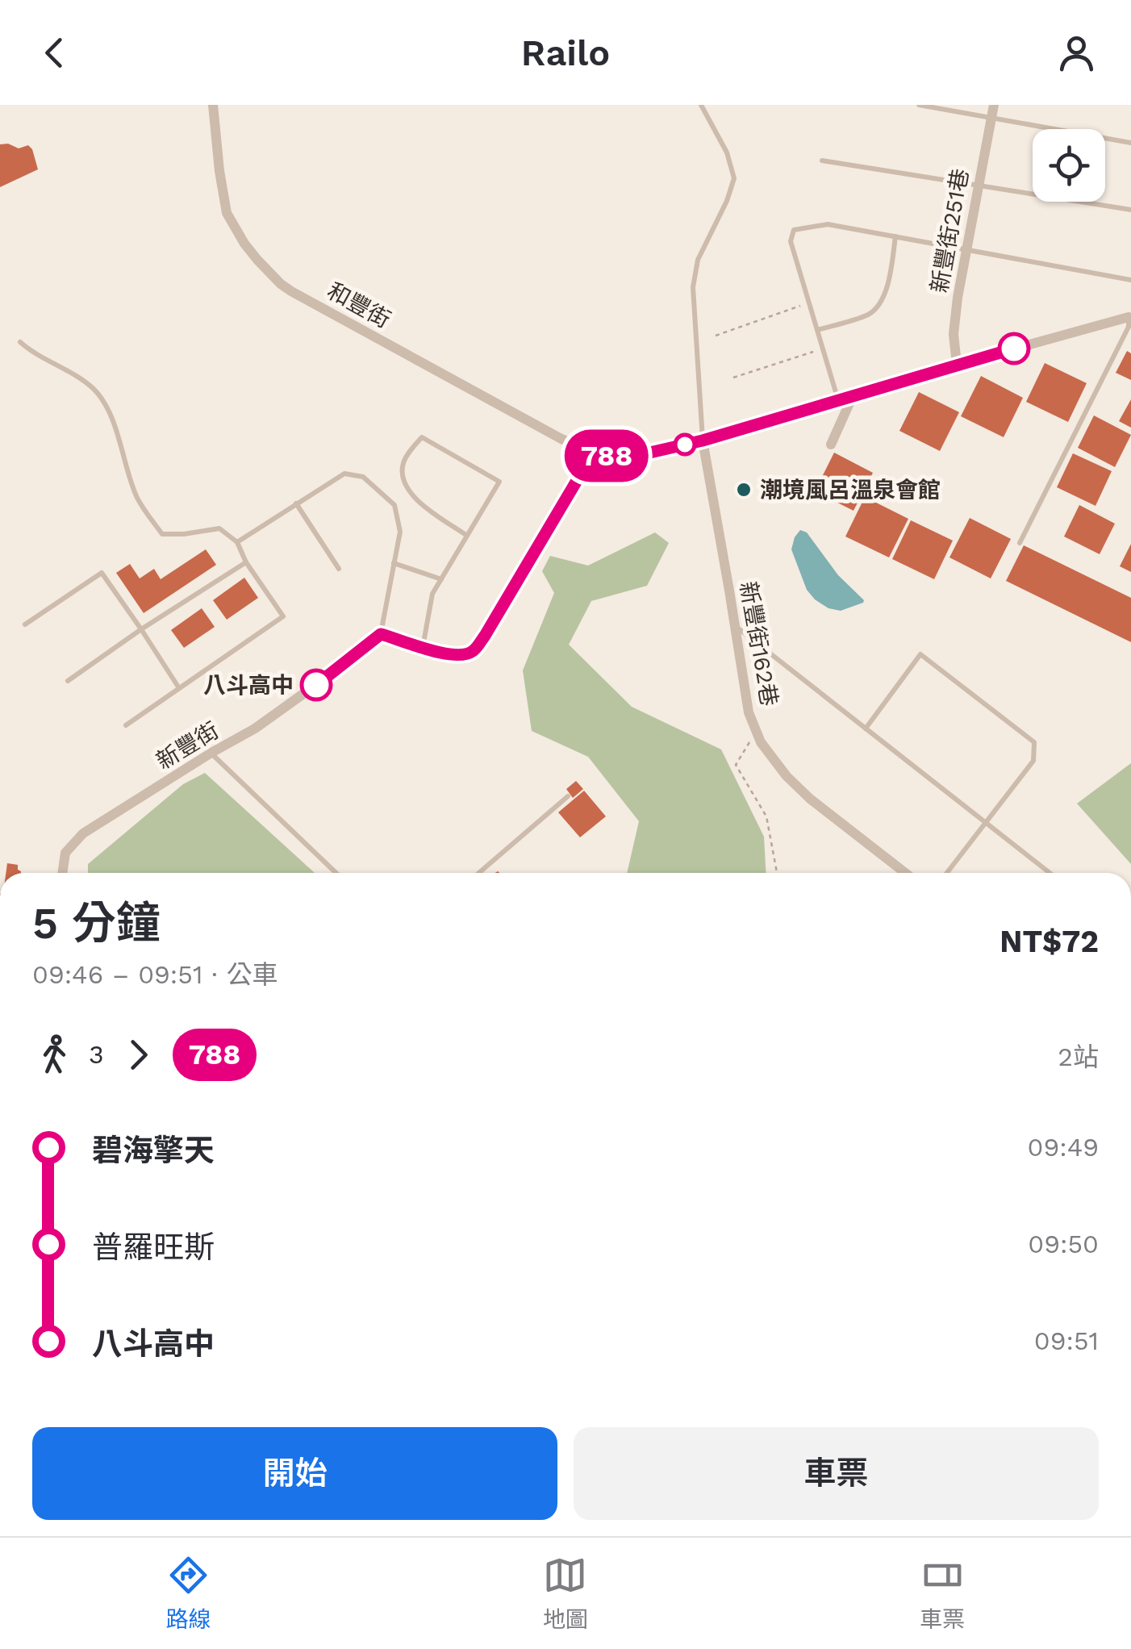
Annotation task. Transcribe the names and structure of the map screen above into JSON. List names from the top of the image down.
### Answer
{
  "streets": {
    "street": [
      "新豐街251巷",
      "和豐街",
      "新豐街162巷",
      "新豐街"
    ]
  },
  "places": ["潮境風呂溫泉會館", "八斗高中"],
  "lines": ["bus line 788"],
  "page": {
    "header": "Railo",
    "on_map": "788",
    "heading": ["5 分鐘", "09:46 – 09:51 · 公車", "NT$72"],
    "legs": ["3", "788", "2站"],
    "list": [
      {
        "name": "碧海擎天",
        "value": "09:49"
      },
      {
        "name": "普羅旺斯",
        "value": "09:50"
      },
      {
        "name": "八斗高中",
        "value": "09:51"
      }
    ],
    "buttons": ["開始", "車票"],
    "tabs": ["路線", "地圖", "車票"]
  }
}
